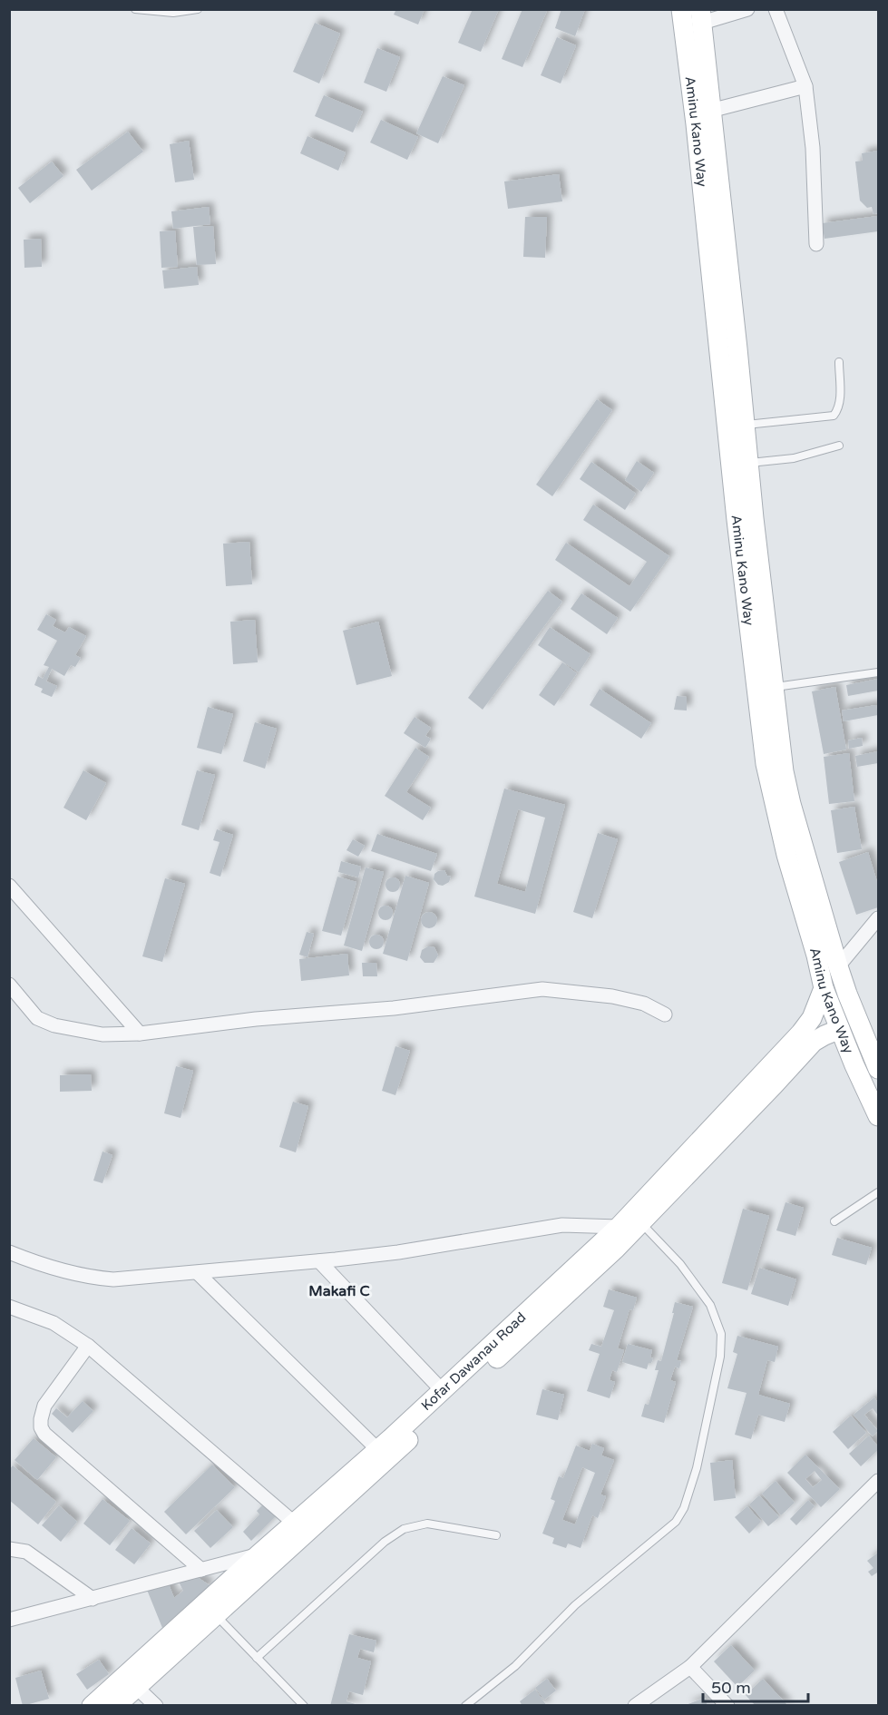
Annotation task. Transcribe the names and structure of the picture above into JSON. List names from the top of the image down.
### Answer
{
  "streets": {
    "main road": ["Aminu Kano Way", "Kofar Dawanau Road"]
  },
  "crossings": [
    ["Aminu Kano Way", "Kofar Dawanau Road"]
  ],
  "districts": ["Makafi C"],
  "scale_bar": "50 m"
}
